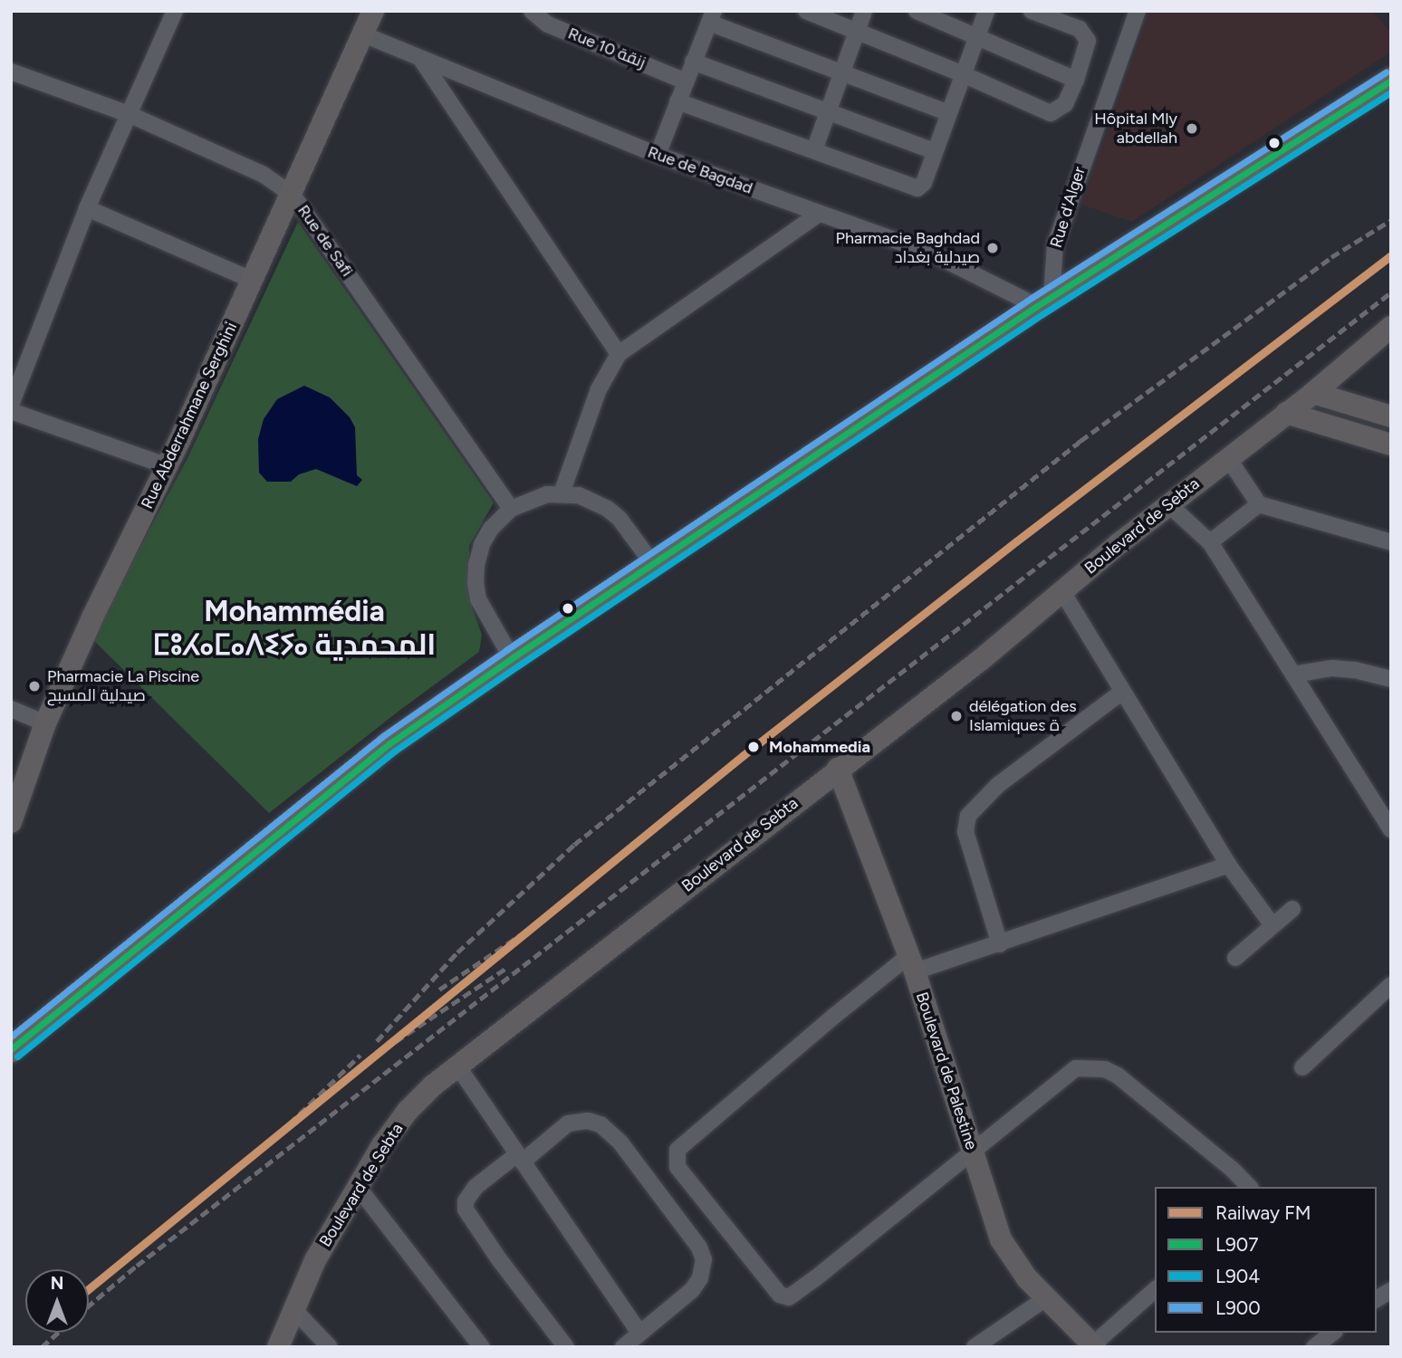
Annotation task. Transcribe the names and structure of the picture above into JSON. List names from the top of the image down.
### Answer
{
  "streets": {
    "street": [
      "Rue 10 زنقة",
      "Rue de Bagdad",
      "Rue d'Alger",
      "Rue de Safi",
      "Rue Abderrahmane Serghini",
      "Boulevard de Sebta",
      "Boulevard de Palestine"
    ]
  },
  "crossings": [
    ["Rue de Bagdad", "Rue d'Alger"],
    ["Rue de Bagdad", "Rue Abderrahmane Serghini"],
    ["Rue de Safi", "Rue Abderrahmane Serghini"],
    ["Boulevard de Sebta", "Boulevard de Palestine"]
  ],
  "districts": ["Mohammédia ⵎⵓⵃⴰⵎⴰⴷⵉⵢⴰ المحمدية"],
  "places": [
    "Hôpital Mly abdellah",
    "Pharmacie Baghdad صيدلية بغداد",
    "Pharmacie La Piscine صيدلية المسبح",
    "délégation des Islamiques ة",
    "Mohammedia"
  ],
  "lines": [
    "transit line L900",
    "transit line L907",
    "transit line L904",
    "rail line FM"
  ],
  "legend": [
    "Railway FM",
    "L907",
    "L904",
    "L900"
  ],
  "north": "top"
}
